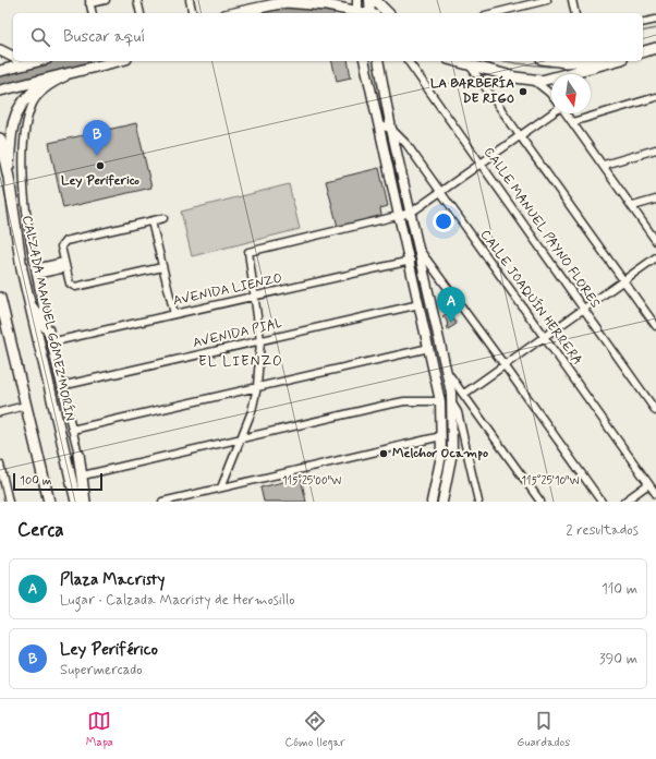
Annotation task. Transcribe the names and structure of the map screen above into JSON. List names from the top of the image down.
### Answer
{
  "streets": {
    "main road": ["CALZADA MANUEL GÓMEZ MORÍN"],
    "street": [
      "CALLE MANUEL PAYNO FLORES",
      "AVENIDA LIENZO",
      "CALLE JOAQUÍN HERRERA",
      "AVENIDA PIAL"
    ]
  },
  "districts": ["EL LIENZO"],
  "places": ["LA BARBERÍA DE RIGO", "Ley Periferico", "Melchor Ocampo"],
  "scale_bar": "100 m",
  "north": "bottom",
  "page": {
    "search": "Buscar aquí",
    "pins": ["B", "A"],
    "scale": "100 m",
    "heading": ["Cerca", "2 resultados"],
    "list": [
      {
        "mark": "A",
        "name": "Plaza Macristy",
        "note": "Lugar · Calzada Macristy de Hermosillo",
        "value": "110 m"
      },
      {
        "mark": "B",
        "name": "Ley Periférico",
        "note": "Supermercado",
        "value": "390 m"
      }
    ],
    "nav": ["Mapa", "Cómo llegar", "Guardados"]
  },
  "coordinates": ["115°25'00\"W", "115°25'10\"W"]
}
